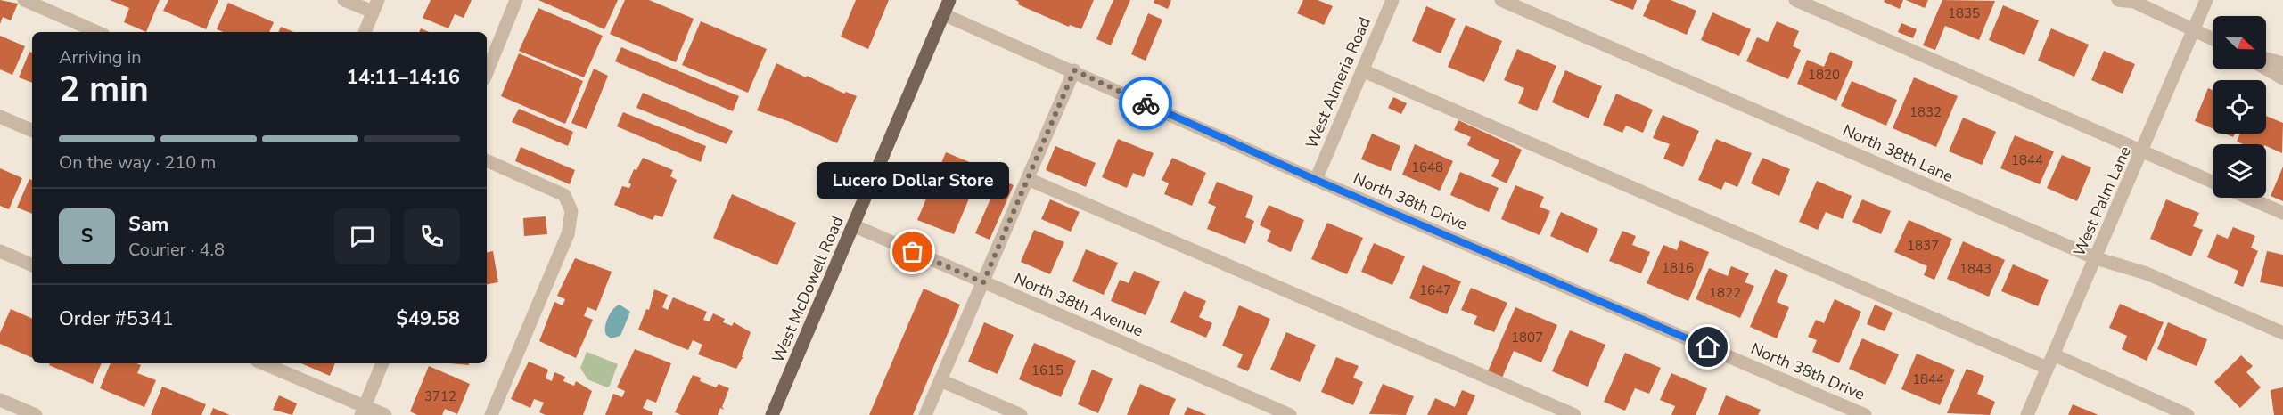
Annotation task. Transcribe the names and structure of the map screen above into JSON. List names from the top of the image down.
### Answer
{
  "streets": {
    "main road": ["West McDowell Road"],
    "street": [
      "West Almeria Road",
      "North 38th Lane",
      "North 38th Drive",
      "West Palm Lane",
      "North 38th Avenue"
    ]
  },
  "crossings": [
    ["West Almeria Road", "North 38th Drive"],
    ["North 38th Lane", "West Palm Lane"],
    ["North 38th Drive", "West McDowell Road"],
    ["West McDowell Road", "North 38th Avenue"]
  ],
  "places": ["Lucero Dollar Store"],
  "house_numbers": [
    "1835",
    "1820",
    "1832",
    "1844",
    "1648",
    "1837",
    "1816",
    "1843",
    "1647",
    "1822",
    "1807",
    "1615",
    "1844",
    "3712"
  ],
  "north": "bottom right",
  "page": {
    "heading": ["2 min", "Arriving in", "14:11–14:16"],
    "panel": [
      "Sam",
      "Courier · 4.8",
      "Order #5341",
      "$49.58"
    ],
    "bar": "On the way · 210 m",
    "bubble": "Lucero Dollar Store",
    "round": "S"
  }
}
